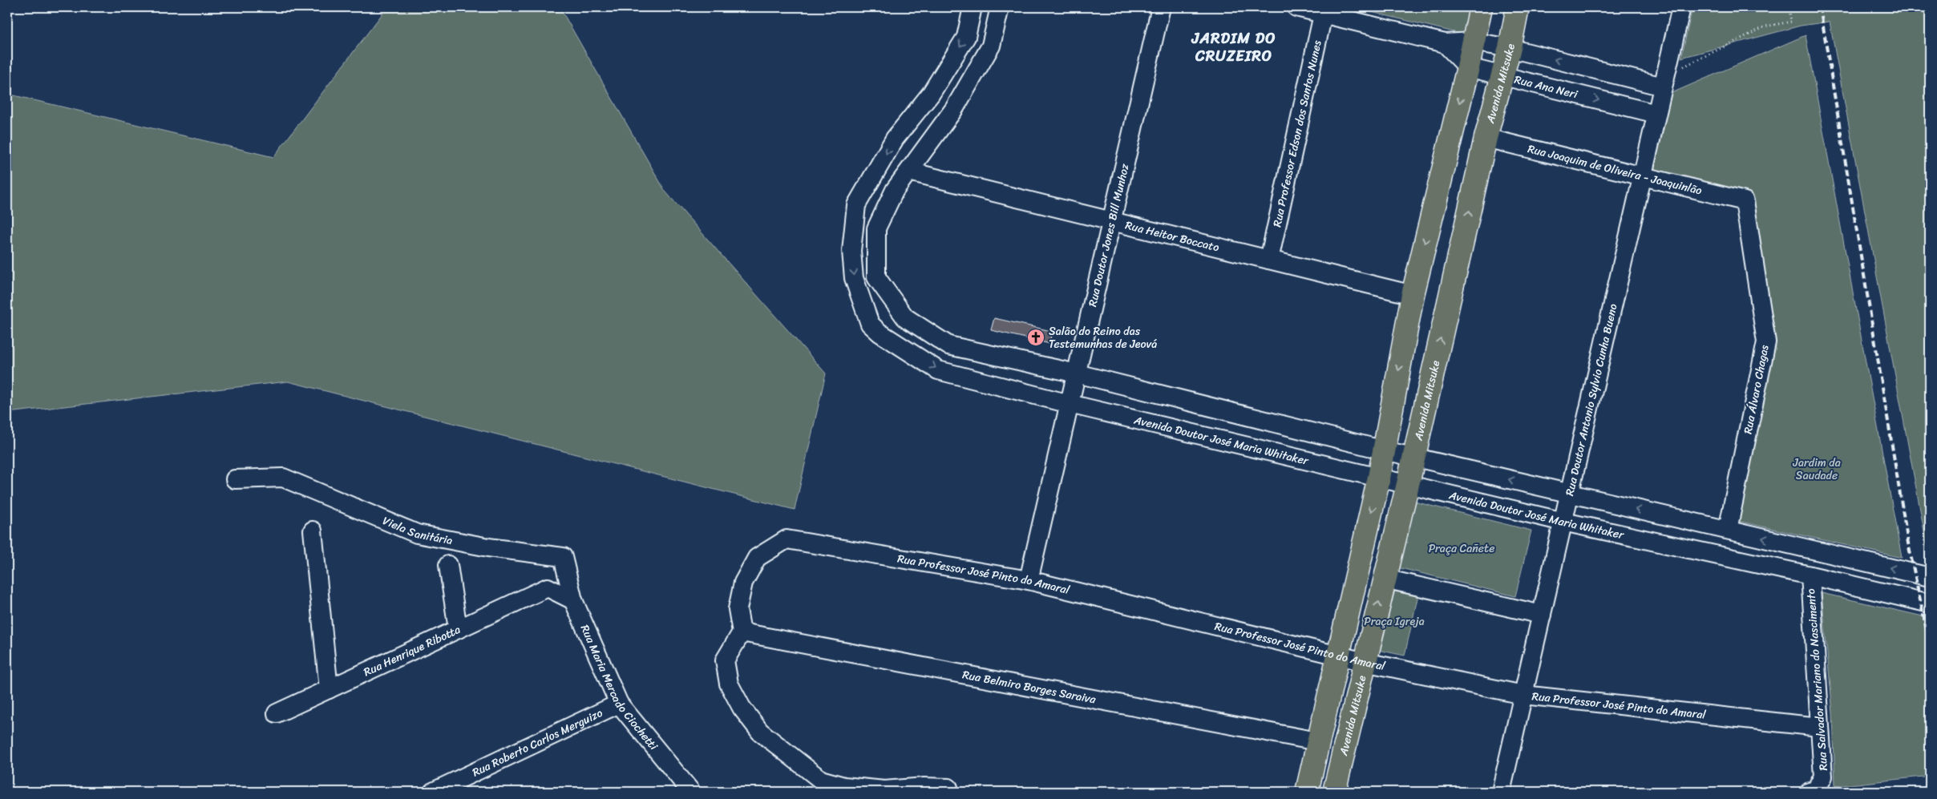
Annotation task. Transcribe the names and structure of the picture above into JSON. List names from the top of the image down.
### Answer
{
  "streets": {
    "main road": ["Avenida Mitsuke"],
    "street": [
      "Rua Ana Neri",
      "Rua Professor Edson dos Santos Nunes",
      "Rua Joaquim de Oliveira - Joaquinlão",
      "Rua Doutor Jones Bill Munhoz",
      "Rua Heitor Boccato",
      "Rua Álvaro Chagas",
      "Rua Doutor Antonio Sylvio Cunha Bueno",
      "Avenida Doutor José Maria Whitaker",
      "Viela Sanitária",
      "Rua Professor José Pinto do Amaral",
      "Rua Henrique Ribotta",
      "Rua Salvador Mariano do Nascimento",
      "Rua Maria Mercado Ciochetti",
      "Rua Belmiro Borges Saraiva",
      "Rua Roberto Carlos Merguizo"
    ]
  },
  "crossings": [
    ["Avenida Mitsuke", "Rua Ana Neri"],
    ["Avenida Mitsuke", "Rua Joaquim de Oliveira - Joaquinlão"],
    ["Avenida Mitsuke", "Avenida Doutor José Maria Whitaker"],
    ["Avenida Mitsuke", "Rua Professor José Pinto do Amaral"],
    ["Rua Ana Neri", "Rua Doutor Antonio Sylvio Cunha Bueno"],
    ["Rua Professor Edson dos Santos Nunes", "Rua Heitor Boccato"],
    ["Rua Joaquim de Oliveira - Joaquinlão", "Rua Álvaro Chagas"],
    ["Rua Joaquim de Oliveira - Joaquinlão", "Rua Doutor Antonio Sylvio Cunha Bueno"],
    ["Rua Doutor Jones Bill Munhoz", "Rua Heitor Boccato"],
    ["Rua Doutor Jones Bill Munhoz", "Avenida Doutor José Maria Whitaker"],
    ["Rua Doutor Jones Bill Munhoz", "Rua Professor José Pinto do Amaral"],
    ["Rua Doutor Antonio Sylvio Cunha Bueno", "Avenida Doutor José Maria Whitaker"],
    ["Rua Doutor Antonio Sylvio Cunha Bueno", "Rua Professor José Pinto do Amaral"],
    ["Avenida Doutor José Maria Whitaker", "Rua Salvador Mariano do Nascimento"],
    ["Viela Sanitária", "Rua Henrique Ribotta"],
    ["Viela Sanitária", "Rua Maria Mercado Ciochetti"],
    ["Rua Professor José Pinto do Amaral", "Rua Salvador Mariano do Nascimento"],
    ["Rua Professor José Pinto do Amaral", "Rua Belmiro Borges Saraiva"],
    ["Rua Henrique Ribotta", "Rua Maria Mercado Ciochetti"],
    ["Rua Maria Mercado Ciochetti", "Rua Roberto Carlos Merguizo"]
  ],
  "districts": ["JARDIM DO CRUZEIRO"],
  "parks": ["Jardim da Saudade", "Praça Cañete", "Praça Igreja"],
  "places": {
    "church": ["Salão do Reino das Testemunhas de Jeová"]
  }
}
